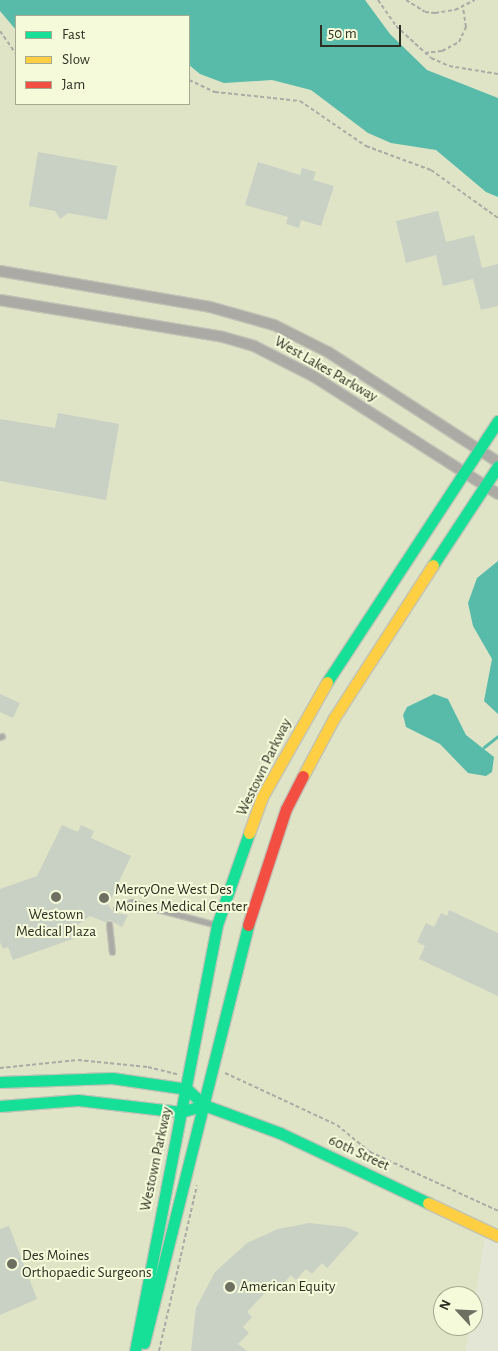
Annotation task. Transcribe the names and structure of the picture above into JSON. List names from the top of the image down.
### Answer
{
  "streets": {
    "street": ["West Lakes Parkway", "Westown Parkway", "60th Street"]
  },
  "crossings": [
    ["West Lakes Parkway", "Westown Parkway"],
    ["Westown Parkway", "60th Street"]
  ],
  "places": [
    "Westown Medical Plaza",
    "MercyOne West Des Moines Medical Center",
    "Des Moines Orthopaedic Surgeons",
    "American Equity"
  ],
  "legend": ["Fast", "Slow", "Jam"],
  "scale_bar": "50 m",
  "north": "top left"
}
